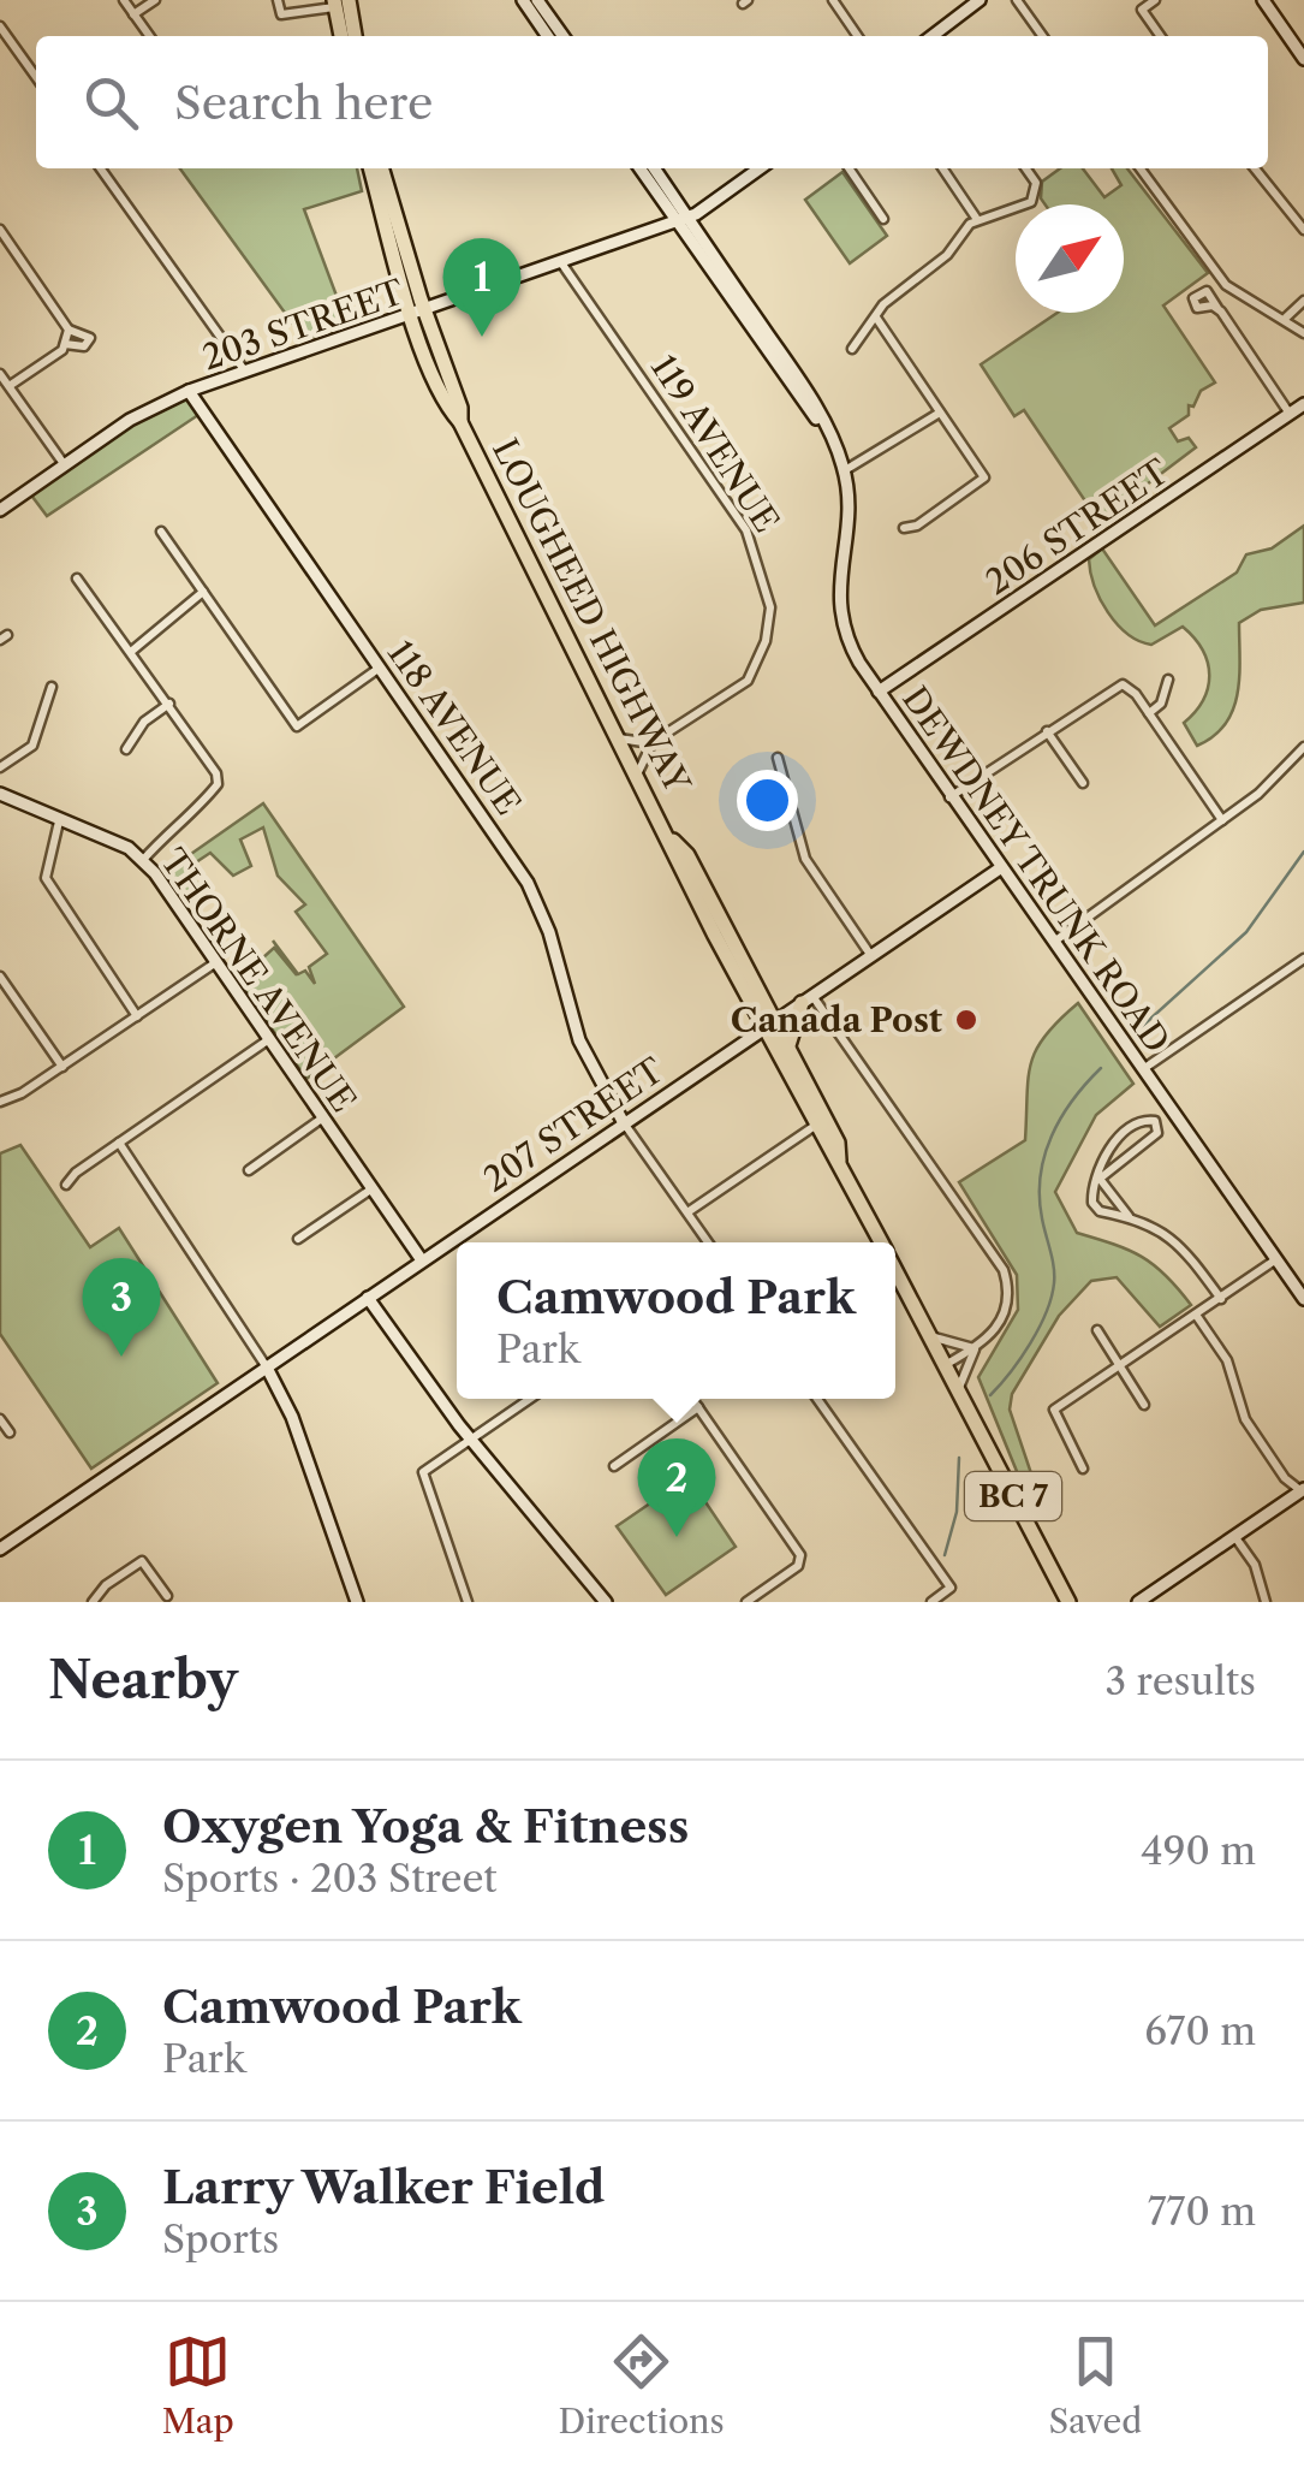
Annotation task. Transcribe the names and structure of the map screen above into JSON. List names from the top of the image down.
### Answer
{
  "streets": {
    "highway": ["LOUGHEED HIGHWAY", "BC 7"],
    "street": [
      "203 STREET",
      "119 AVENUE",
      "206 STREET",
      "118 AVENUE",
      "DEWDNEY TRUNK ROAD",
      "THORNE AVENUE",
      "207 STREET"
    ]
  },
  "crossings": [
    ["203 STREET", "119 AVENUE"],
    ["203 STREET", "LOUGHEED HIGHWAY"],
    ["203 STREET", "118 AVENUE"],
    ["203 STREET", "DEWDNEY TRUNK ROAD"],
    ["206 STREET", "DEWDNEY TRUNK ROAD"],
    ["LOUGHEED HIGHWAY", "207 STREET"],
    ["118 AVENUE", "207 STREET"],
    ["DEWDNEY TRUNK ROAD", "207 STREET"],
    ["THORNE AVENUE", "207 STREET"]
  ],
  "places": ["Canada Post"],
  "north": "top right",
  "page": {
    "search": "Search here",
    "pins": ["1", "3", "2"],
    "popup": ["Camwood Park", "Park"],
    "heading": ["Nearby", "3 results"],
    "list": [
      {
        "mark": "1",
        "name": "Oxygen Yoga & Fitness",
        "note": "Sports · 203 Street",
        "value": "490 m"
      },
      {
        "mark": "2",
        "name": "Camwood Park",
        "note": "Park",
        "value": "670 m"
      },
      {
        "mark": "3",
        "name": "Larry Walker Field",
        "note": "Sports",
        "value": "770 m"
      }
    ],
    "nav": ["Map", "Directions", "Saved"]
  }
}
